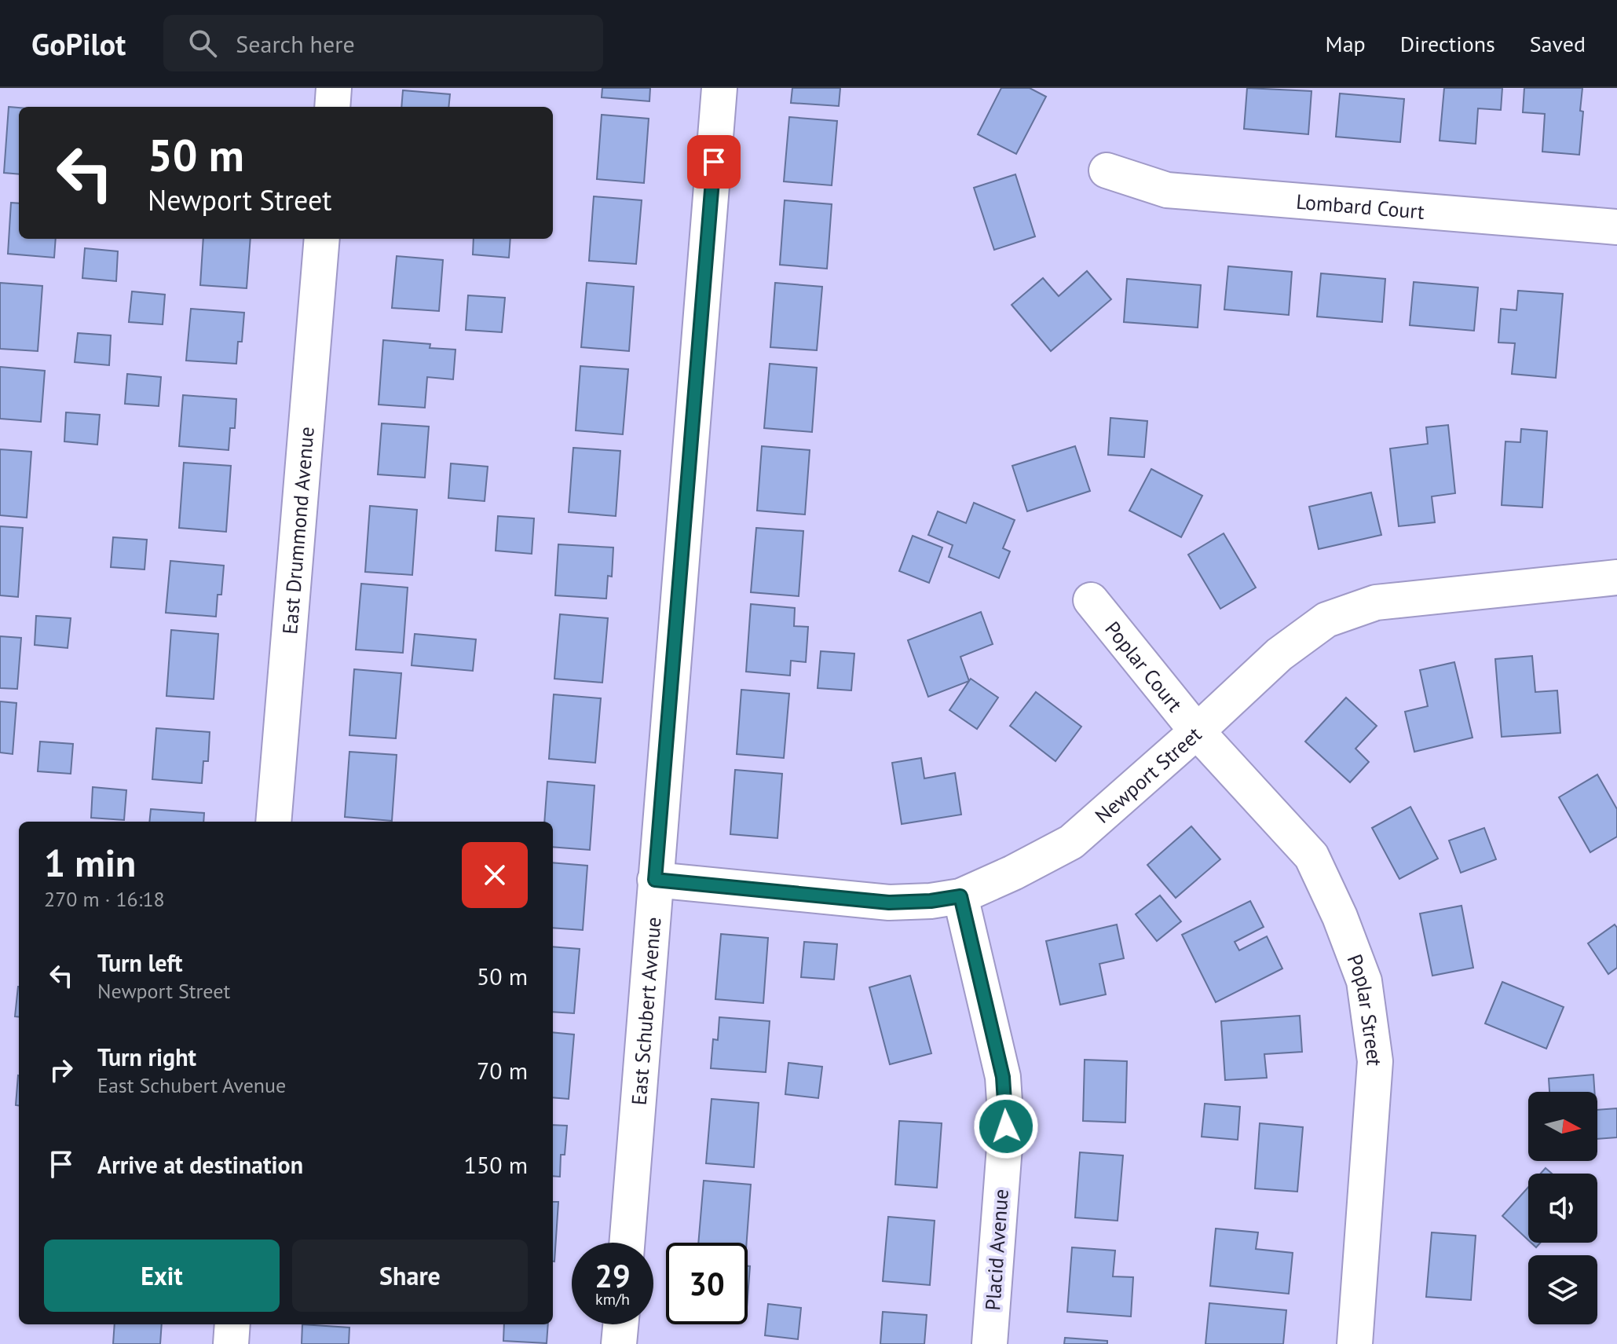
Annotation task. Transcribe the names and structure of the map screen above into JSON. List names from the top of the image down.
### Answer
{
  "streets": {
    "street": [
      "Lombard Court",
      "East Drummond Avenue",
      "Poplar Court",
      "Newport Street",
      "East Schubert Avenue",
      "Poplar Street",
      "Placid Avenue"
    ]
  },
  "crossings": [
    ["Poplar Court", "Newport Street"],
    ["Poplar Court", "Poplar Street"],
    ["Newport Street", "East Schubert Avenue"],
    ["Newport Street", "Poplar Street"],
    ["Newport Street", "Placid Avenue"]
  ],
  "north": "right",
  "page": {
    "header": "GoPilot",
    "search": "Search here",
    "nav": ["Map", "Directions", "Saved"],
    "turn": ["50 m", "Newport Street"],
    "heading": ["1 min", "270 m · 16:18"],
    "list": [
      {
        "name": "Turn left",
        "note": "Newport Street",
        "value": "50 m"
      },
      {
        "name": "Turn right",
        "note": "East Schubert Avenue",
        "value": "70 m"
      },
      {
        "name": "Arrive at destination",
        "value": "150 m"
      }
    ],
    "buttons": ["Exit", "Share"],
    "speed": "29 km/h",
    "limit": "30"
  }
}
